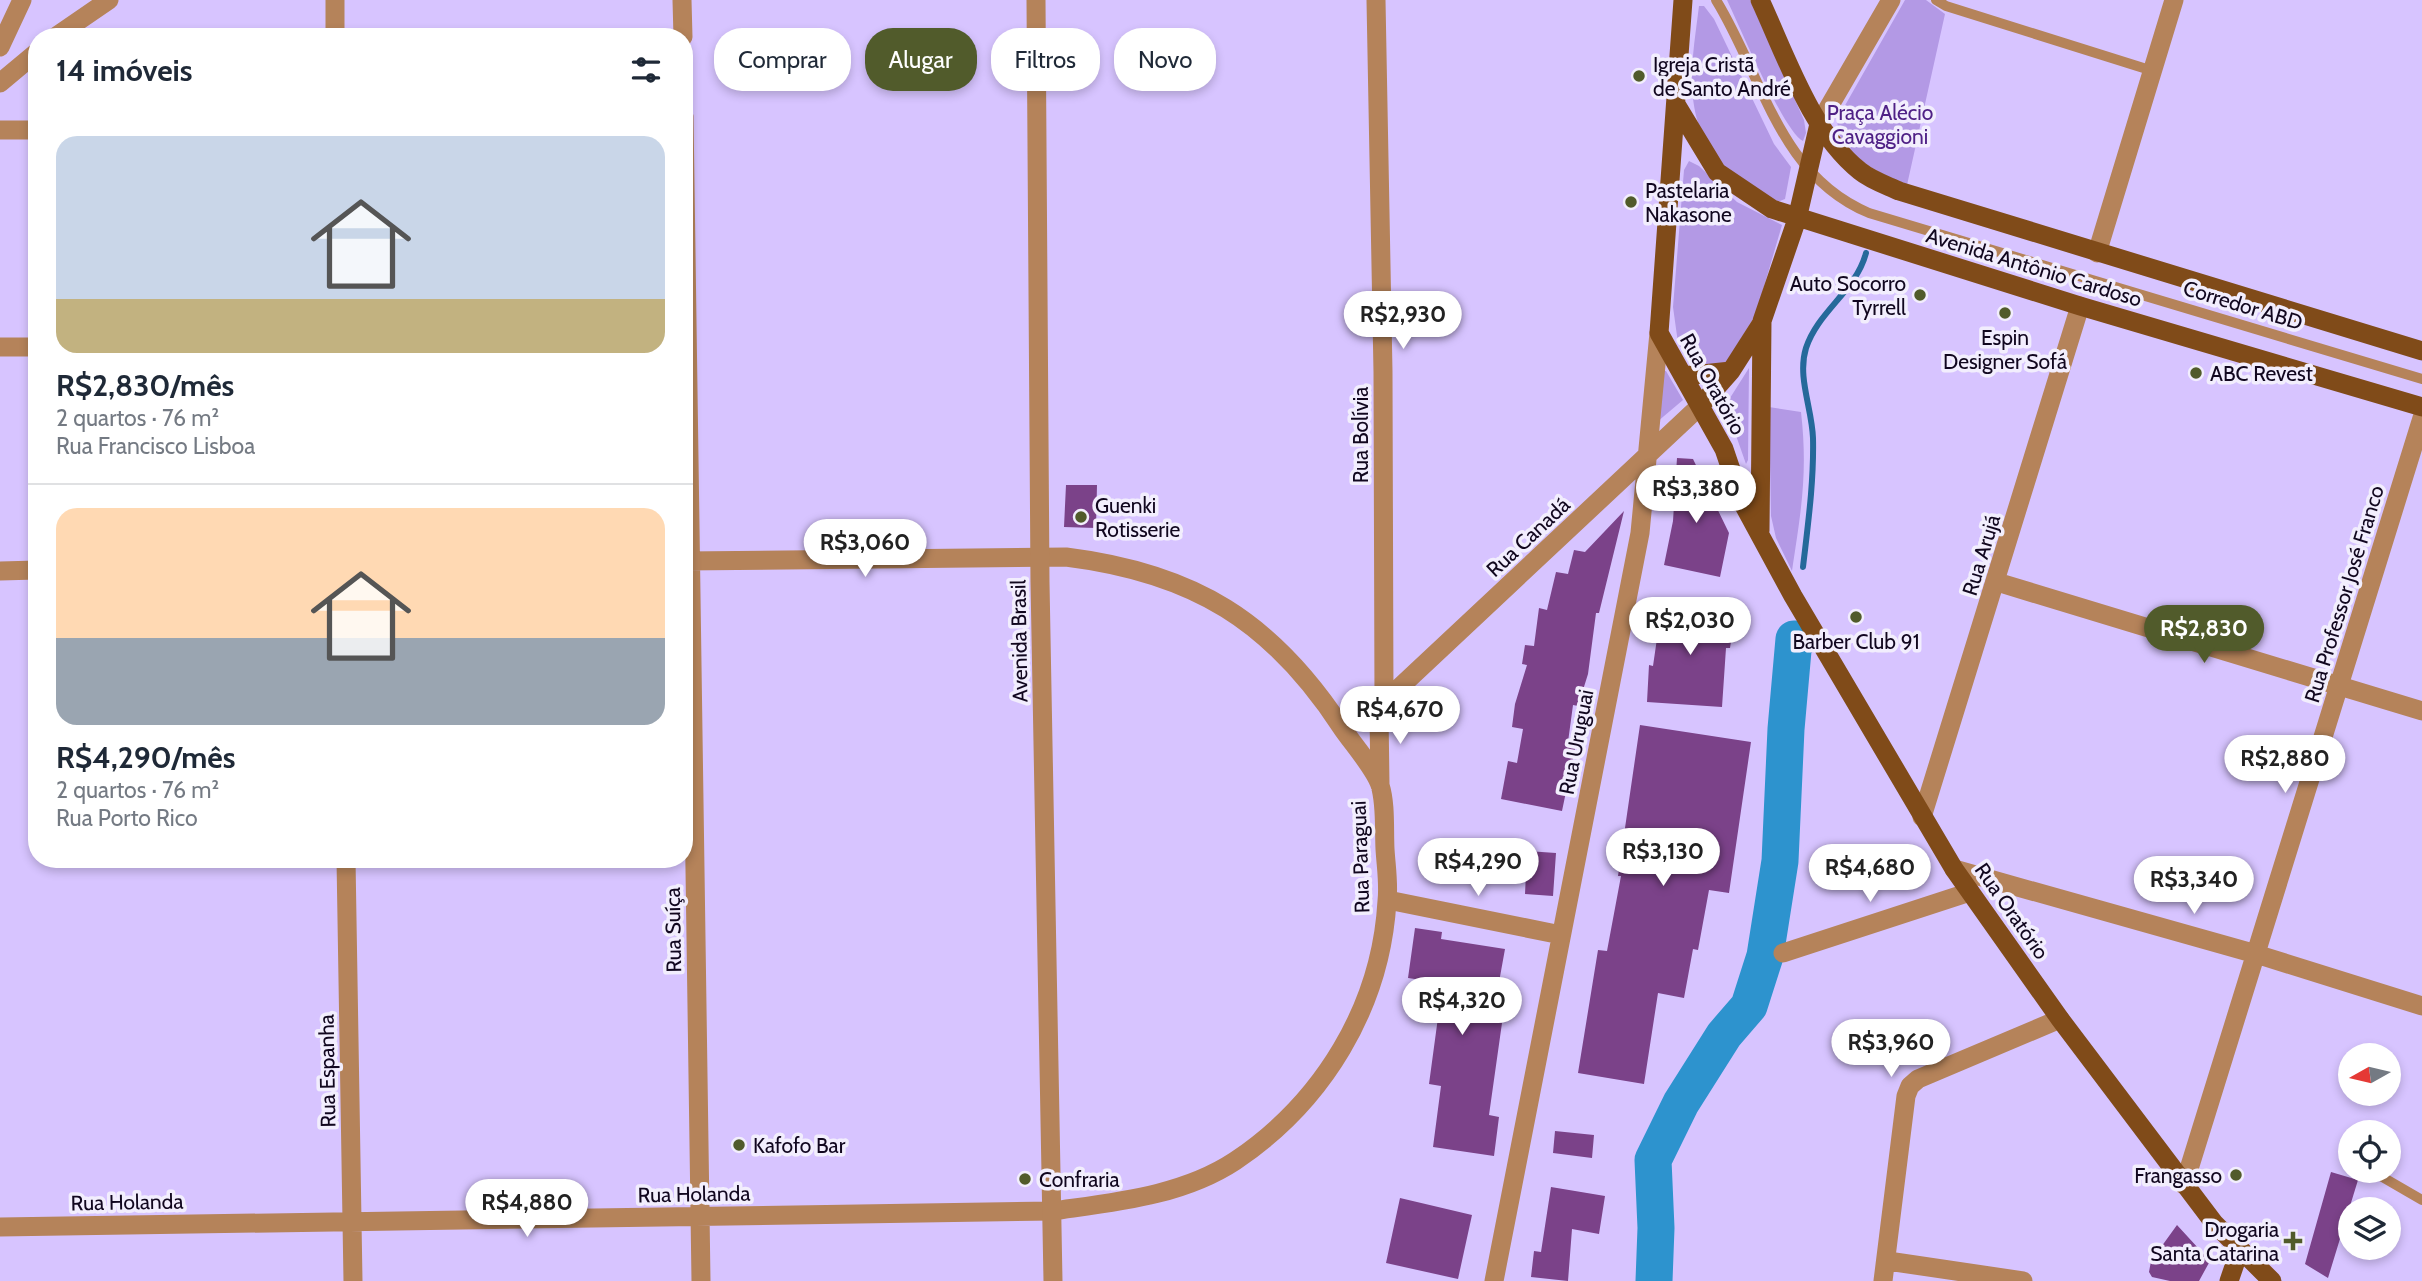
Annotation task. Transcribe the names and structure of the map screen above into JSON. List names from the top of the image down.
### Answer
{
  "streets": {
    "main road": ["Avenida Antônio Cardoso", "Rua Oratório"],
    "street": [
      "Rua Bolívia",
      "Rua Canadá",
      "Rua Arujá",
      "Rua Professor José Franco",
      "Avenida Brasil",
      "Rua Uruguai",
      "Rua Paraguai",
      "Rua Suíça",
      "Rua Espanha",
      "Rua Holanda"
    ],
    "lane": ["Corredor ABD"]
  },
  "crossings": [
    ["Avenida Antônio Cardoso", "Rua Oratório"],
    ["Avenida Antônio Cardoso", "Rua Arujá"],
    ["Corredor ABD", "Rua Oratório"],
    ["Rua Oratório", "Rua Canadá"],
    ["Rua Oratório", "Rua Arujá"],
    ["Rua Oratório", "Rua Professor José Franco"],
    ["Rua Oratório", "Rua Uruguai"],
    ["Rua Bolívia", "Rua Canadá"],
    ["Rua Bolívia", "Rua Paraguai"],
    ["Rua Canadá", "Rua Uruguai"],
    ["Avenida Brasil", "Rua Paraguai"],
    ["Avenida Brasil", "Rua Holanda"],
    ["Rua Paraguai", "Rua Holanda"],
    ["Rua Suíça", "Rua Holanda"],
    ["Rua Espanha", "Rua Holanda"]
  ],
  "parks": ["Praça Alécio Cavaggioni"],
  "places": {
    "other": [
      "Igreja Cristã de Santo André",
      "Pastelaria Nakasone",
      "Auto Socorro Tyrrell",
      "Espin Designer Sofá",
      "ABC Revest",
      "Guenki Rotisserie",
      "Barber Club 91",
      "Kafofo Bar",
      "Frangasso",
      "Confraria"
    ],
    "health": ["Drogaria Santa Catarina"]
  },
  "north": "left",
  "page": {
    "chip": [
      "Comprar",
      "Alugar",
      "Filtros",
      "Novo"
    ],
    "heading": "14 imóveis",
    "list": [
      {
        "name": "R$2,830/mês",
        "note": "2 quartos · 76 m² · Rua Francisco Lisboa"
      },
      {
        "name": "R$4,290/mês",
        "note": "2 quartos · 76 m² · Rua Porto Rico"
      }
    ],
    "price": [
      "R$2,930",
      "R$3,380",
      "R$3,060",
      "R$2,030",
      "R$2,830",
      "R$4,670",
      "R$2,880",
      "R$3,130",
      "R$4,290",
      "R$4,680",
      "R$3,340",
      "R$4,320",
      "R$3,960",
      "R$4,880"
    ]
  }
}
